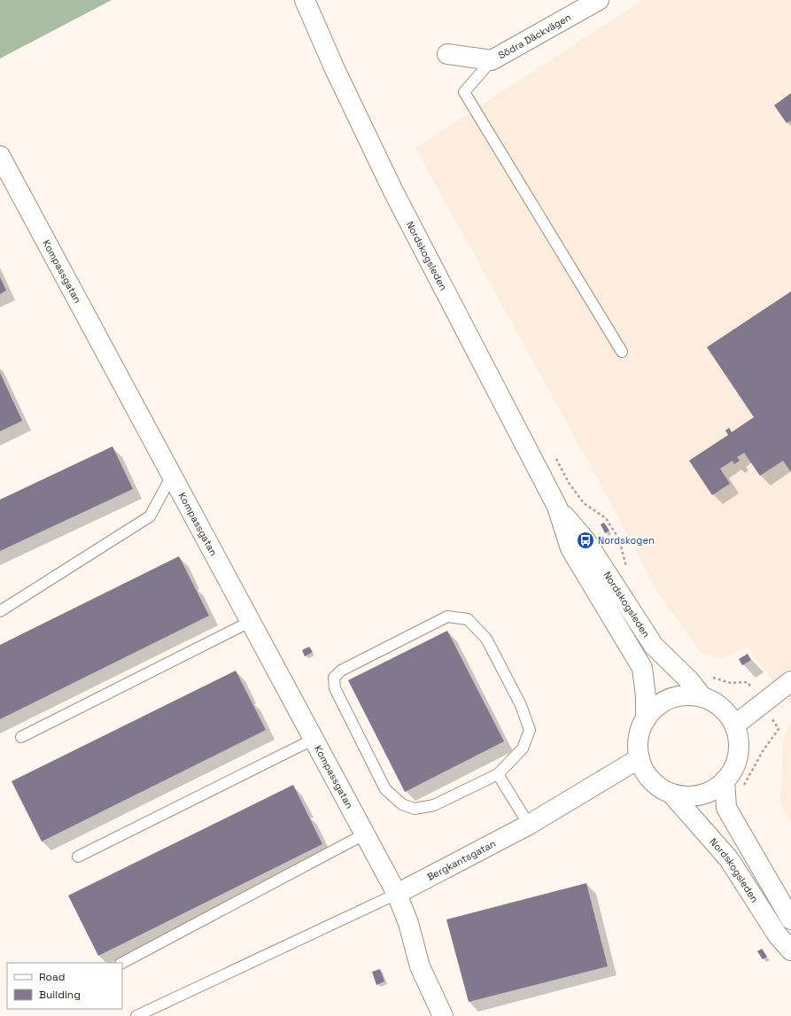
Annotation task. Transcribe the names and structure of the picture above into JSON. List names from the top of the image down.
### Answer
{
  "streets": {
    "main road": [
      "Södra Däckvägen",
      "Nordskogsleden",
      "Kompassgatan",
      "Bergkantsgatan"
    ]
  },
  "crossings": [
    ["Nordskogsleden", "Bergkantsgatan"],
    ["Kompassgatan", "Bergkantsgatan"]
  ],
  "places": {
    "bus stop": ["Nordskogen"]
  },
  "legend": ["Road", "Building"]
}
